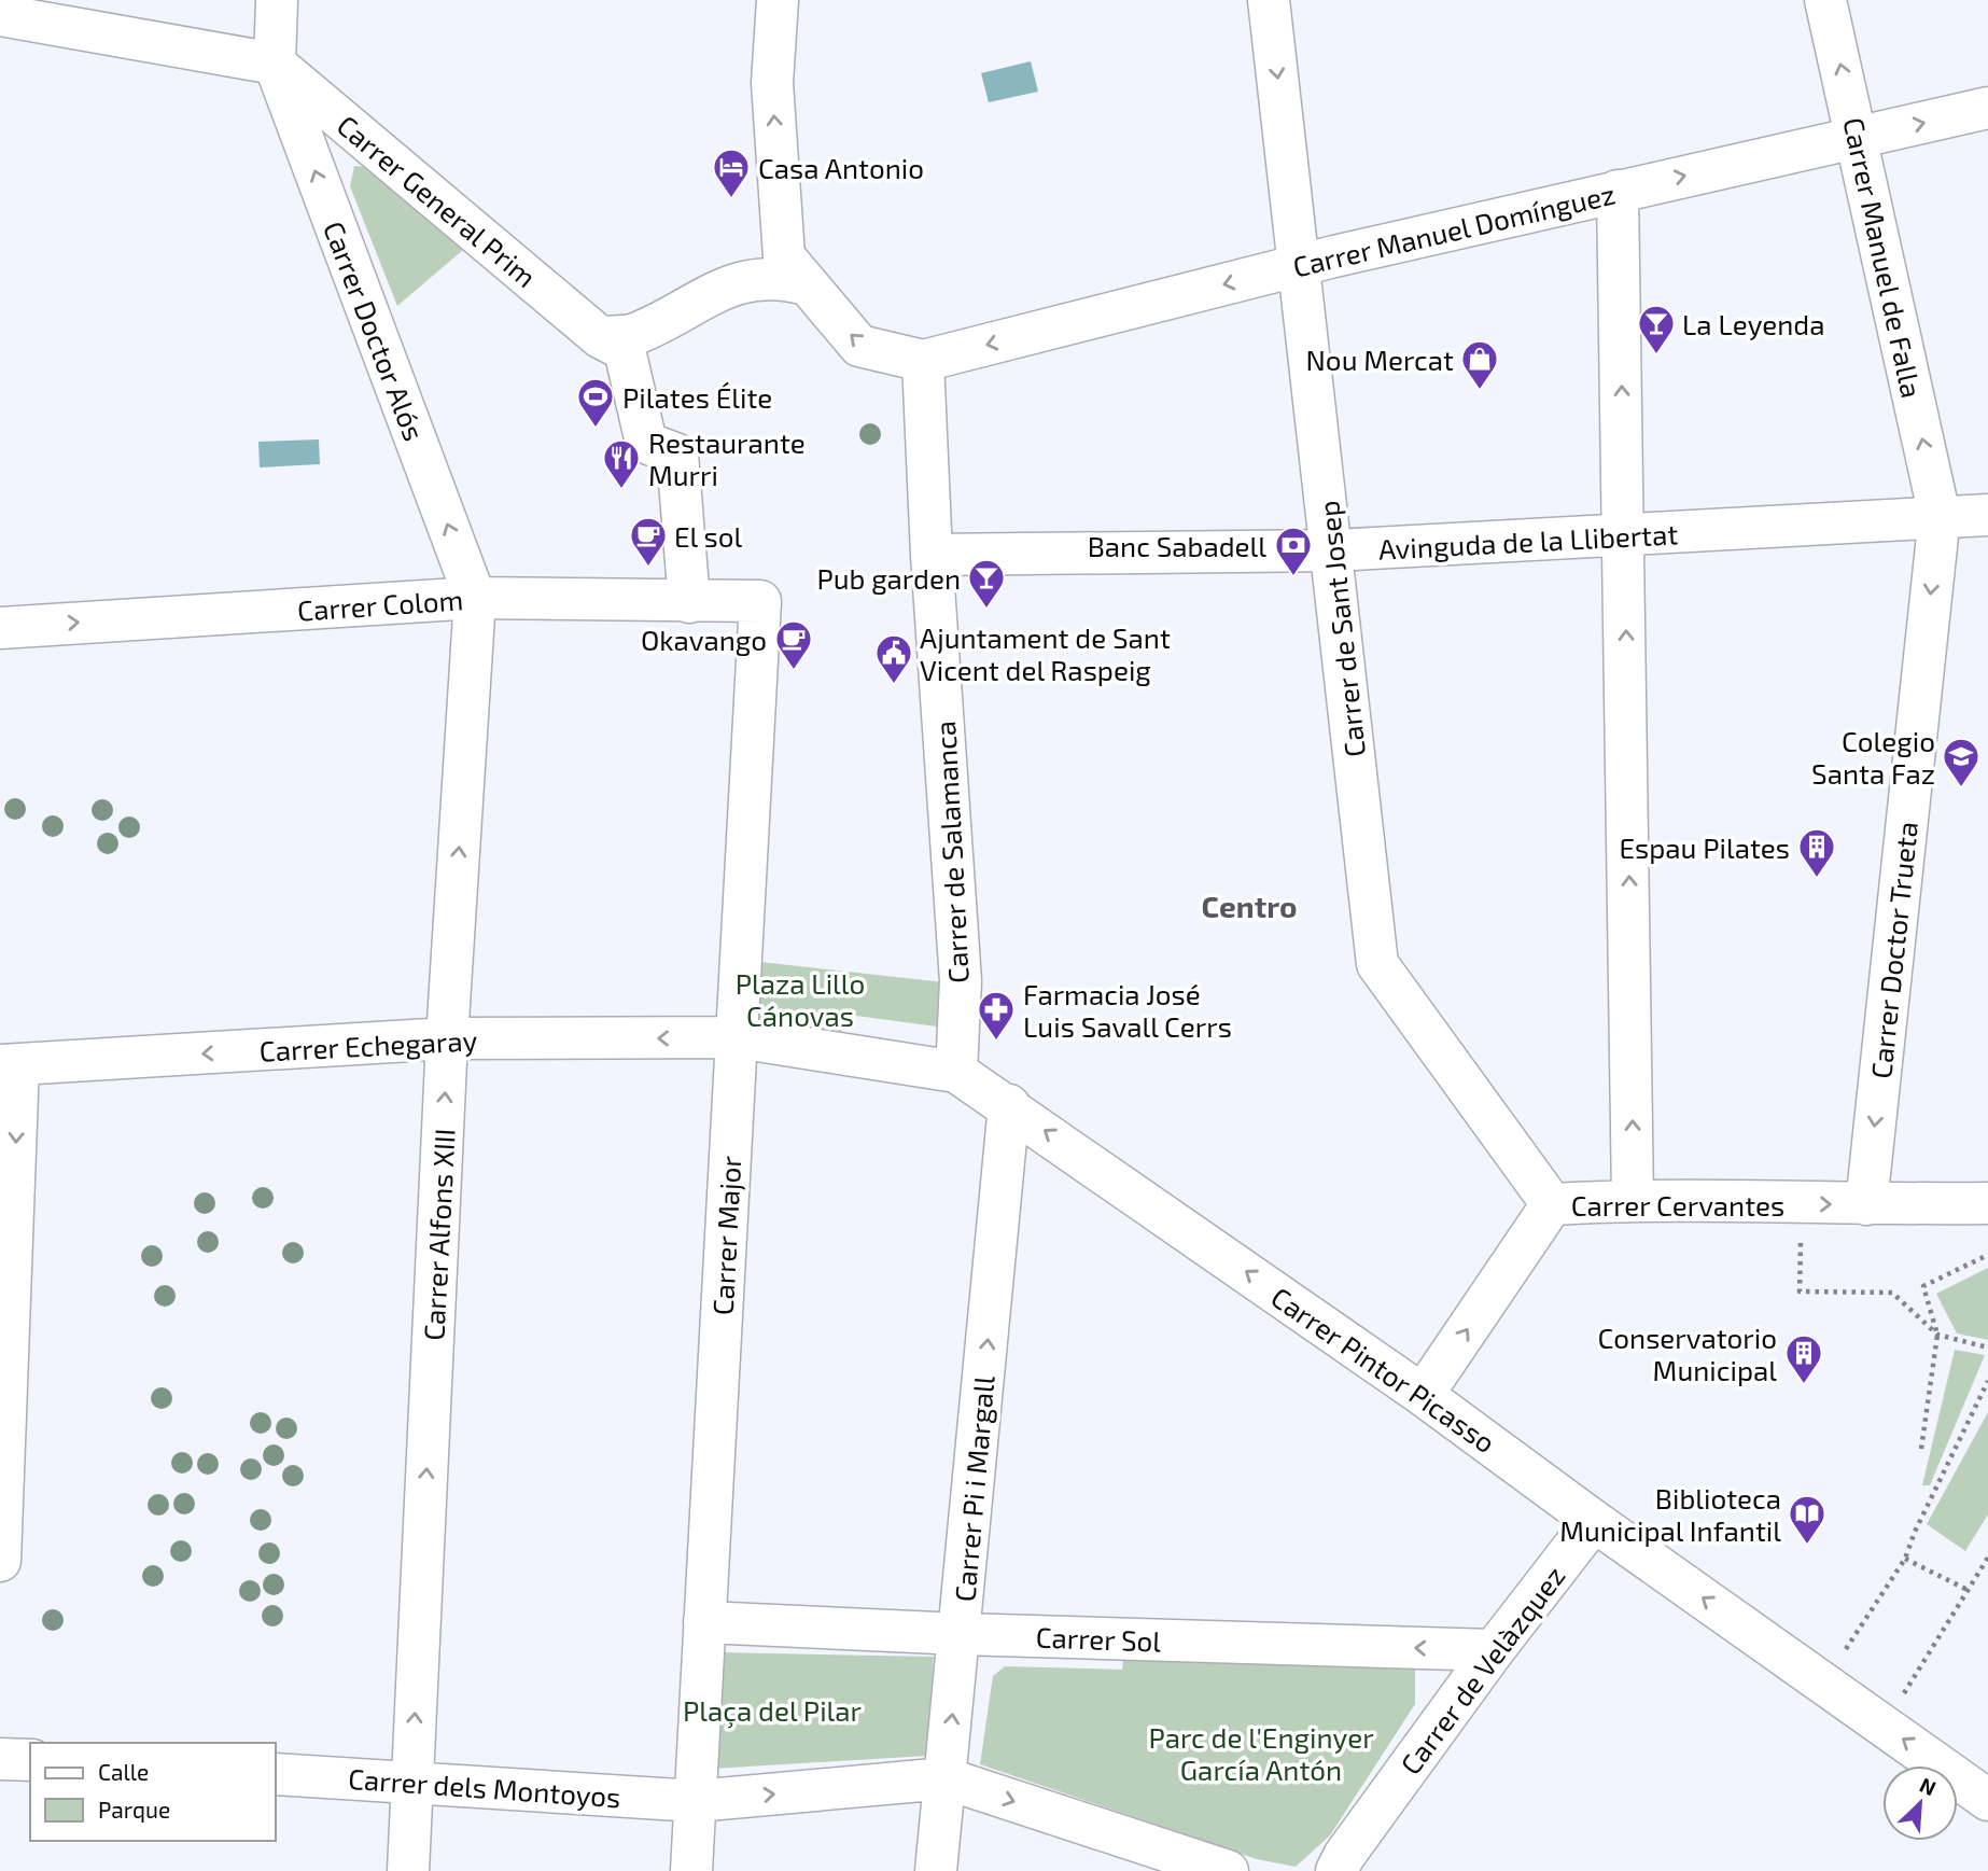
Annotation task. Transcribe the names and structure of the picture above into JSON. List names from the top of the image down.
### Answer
{
  "streets": {
    "street": [
      "Carrer General Prim",
      "Carrer Manuel Domínguez",
      "Carrer Manuel de Falla",
      "Carrer Doctor Alós",
      "Avinguda de la Llibertat",
      "Carrer Colom",
      "Carrer de Sant Josep",
      "Carrer de Salamanca",
      "Carrer Doctor Trueta",
      "Carrer Echegaray",
      "Carrer Cervantes",
      "Carrer Alfons XIII",
      "Carrer Major",
      "Carrer Pintor Picasso",
      "Carrer Pi i Margall",
      "Carrer Sol",
      "Carrer de Velàzquez",
      "Carrer dels Montoyos"
    ]
  },
  "crossings": [
    ["Carrer General Prim", "Carrer Doctor Alós"],
    ["Carrer General Prim", "Carrer Colom"],
    ["Carrer Manuel Domínguez", "Carrer Manuel de Falla"],
    ["Carrer Manuel Domínguez", "Carrer de Sant Josep"],
    ["Carrer Manuel Domínguez", "Carrer de Salamanca"],
    ["Carrer Manuel de Falla", "Avinguda de la Llibertat"],
    ["Carrer Manuel de Falla", "Carrer Doctor Trueta"],
    ["Carrer Doctor Alós", "Carrer Colom"],
    ["Carrer Doctor Alós", "Carrer Alfons XIII"],
    ["Avinguda de la Llibertat", "Carrer de Sant Josep"],
    ["Avinguda de la Llibertat", "Carrer de Salamanca"],
    ["Avinguda de la Llibertat", "Carrer Doctor Trueta"],
    ["Carrer Colom", "Carrer Alfons XIII"],
    ["Carrer Colom", "Carrer Major"],
    ["Carrer de Sant Josep", "Carrer Cervantes"],
    ["Carrer de Salamanca", "Carrer Pintor Picasso"],
    ["Carrer Doctor Trueta", "Carrer Cervantes"],
    ["Carrer Echegaray", "Carrer Alfons XIII"],
    ["Carrer Echegaray", "Carrer Major"],
    ["Carrer Echegaray", "Carrer Pintor Picasso"],
    ["Carrer Cervantes", "Carrer Pintor Picasso"],
    ["Carrer Alfons XIII", "Carrer dels Montoyos"],
    ["Carrer Major", "Carrer Pintor Picasso"],
    ["Carrer Major", "Carrer Sol"],
    ["Carrer Major", "Carrer dels Montoyos"],
    ["Carrer Pintor Picasso", "Carrer Pi i Margall"],
    ["Carrer Pintor Picasso", "Carrer de Velàzquez"],
    ["Carrer Pi i Margall", "Carrer Sol"],
    ["Carrer Pi i Margall", "Carrer dels Montoyos"],
    ["Carrer Sol", "Carrer de Velàzquez"]
  ],
  "one_way": [
    "Carrer Doctor Alós",
    "Carrer Colom",
    "Carrer Echegaray",
    "Carrer Cervantes",
    "Carrer Alfons XIII",
    "Carrer Pintor Picasso",
    "Carrer Pi i Margall",
    "Carrer dels Montoyos"
  ],
  "districts": ["Centro"],
  "parks": ["Plaza Lillo Cánovas", "Plaça del Pilar", "Parc de l'Enginyer García Antón"],
  "places": {
    "hotel": ["Casa Antonio"],
    "bar": ["La Leyenda", "Pub garden"],
    "shop": ["Nou Mercat"],
    "sports": ["Pilates Élite"],
    "restaurant": ["Restaurante Murri"],
    "cafe": ["El sol", "Okavango"],
    "bank": ["Banc Sabadell"],
    "public building": ["Ajuntament de Sant Vicent del Raspeig"],
    "school or university": ["Colegio Santa Faz"],
    "building": ["Espau Pilates", "Conservatorio Municipal"],
    "pharmacy": ["Farmacia José Luis Savall Cerrs"],
    "library": ["Biblioteca Municipal Infantil"]
  },
  "legend": ["Calle", "Parque"],
  "north": "top right"
}
